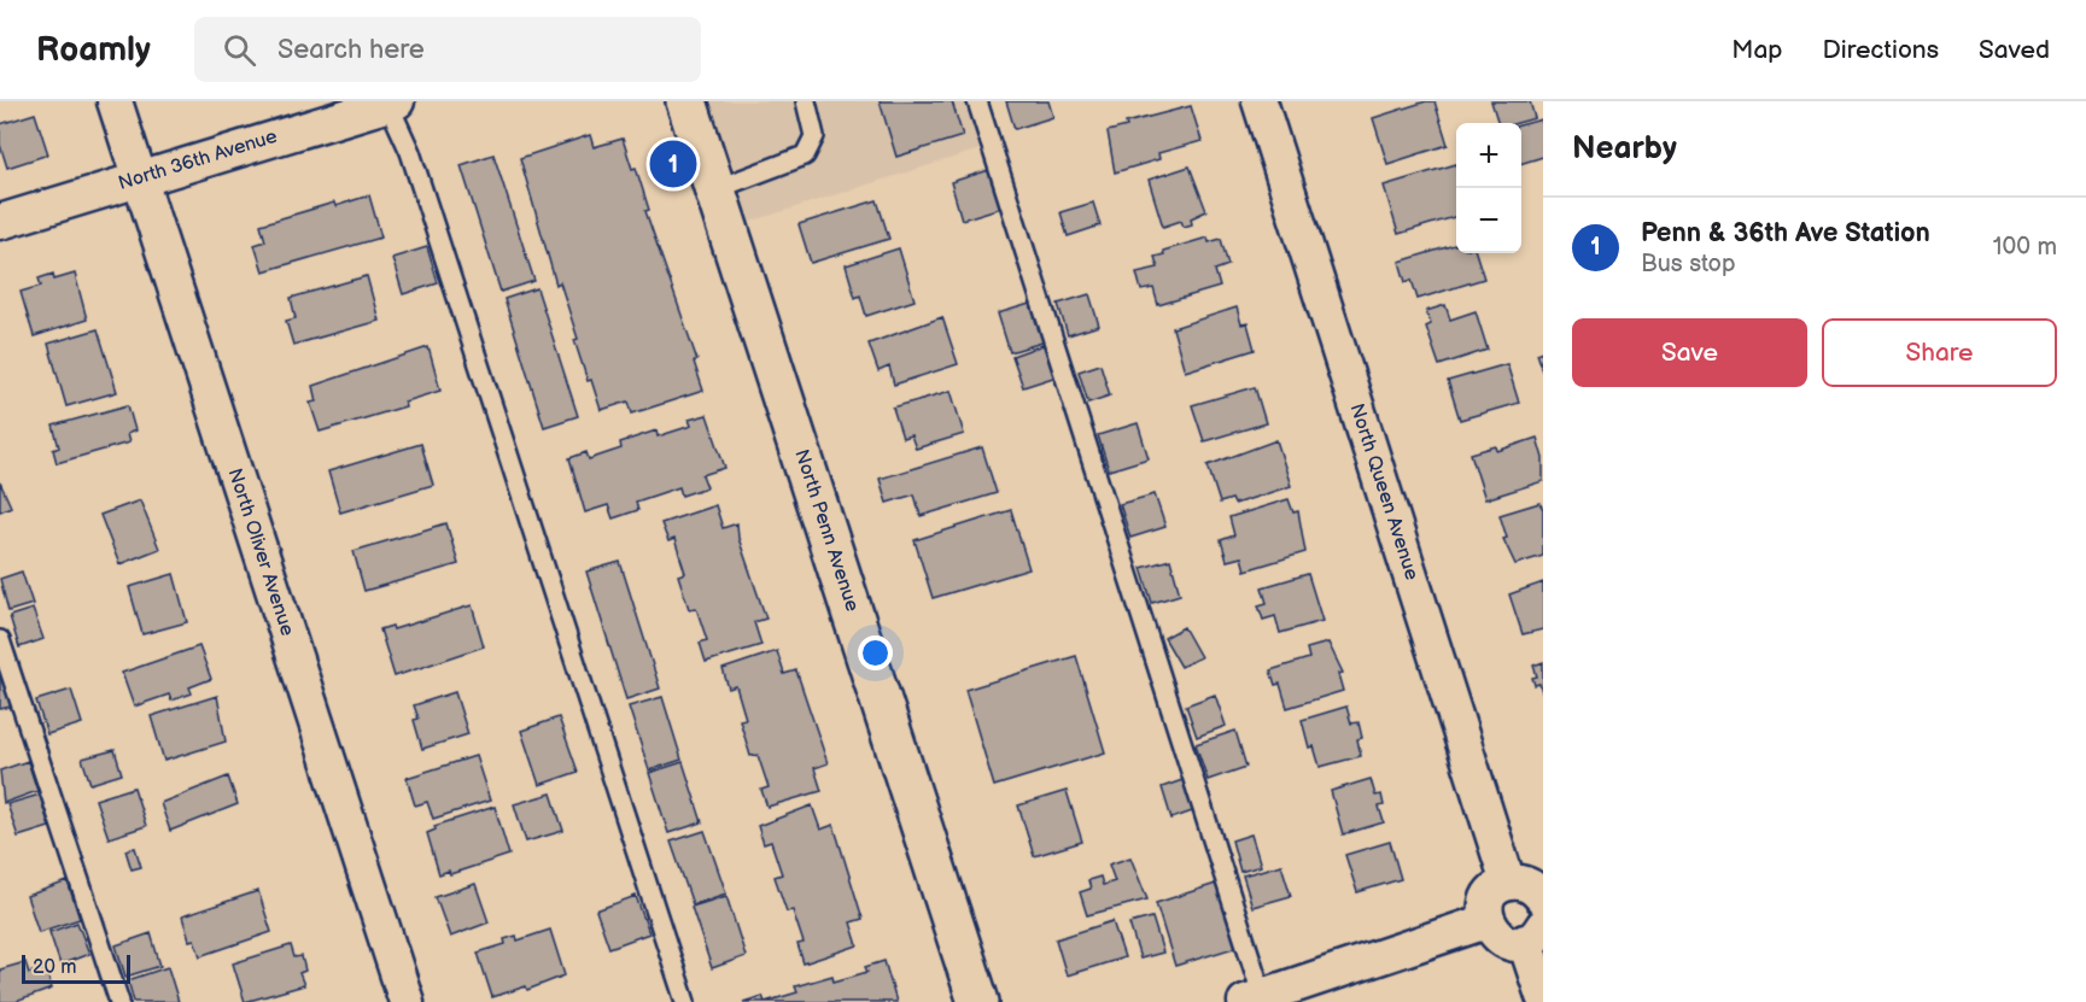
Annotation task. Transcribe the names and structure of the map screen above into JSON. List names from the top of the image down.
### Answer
{
  "streets": {
    "main road": ["North Penn Avenue"],
    "street": ["North 36th Avenue", "North Queen Avenue", "North Oliver Avenue"]
  },
  "crossings": [
    ["North 36th Avenue", "North Oliver Avenue"]
  ],
  "scale_bar": "20 m",
  "page": {
    "header": "Roamly",
    "search": "Search here",
    "nav": ["Map", "Directions", "Saved"],
    "heading": "Nearby",
    "map_buttons": ["+", "−"],
    "pins": "1",
    "list": [
      {
        "mark": "1",
        "name": "Penn & 36th Ave Station",
        "note": "Bus stop",
        "value": "100 m"
      }
    ],
    "buttons": ["Save", "Share"],
    "scale": "20 m"
  }
}
